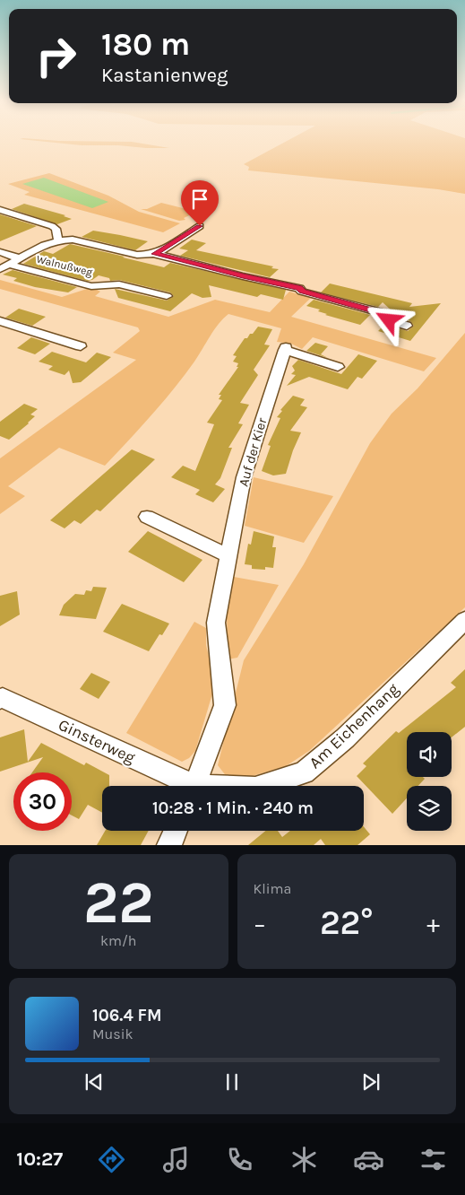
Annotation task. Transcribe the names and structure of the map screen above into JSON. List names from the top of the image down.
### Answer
{
  "streets": {
    "street": [
      "Walnußweg",
      "Auf der Kier",
      "Am Eichenhang",
      "Ginsterweg"
    ]
  },
  "page": {
    "turn": ["180 m", "Kastanienweg"],
    "limit": "30",
    "trip": "10:28 · 1 Min. · 240 m",
    "tile": [
      ["22", "km/h"],
      "Klima"
    ],
    "heat": ["−", "22°", "+"],
    "song": ["106.4 FM", "Musik"],
    "tabs": "10:27"
  }
}
